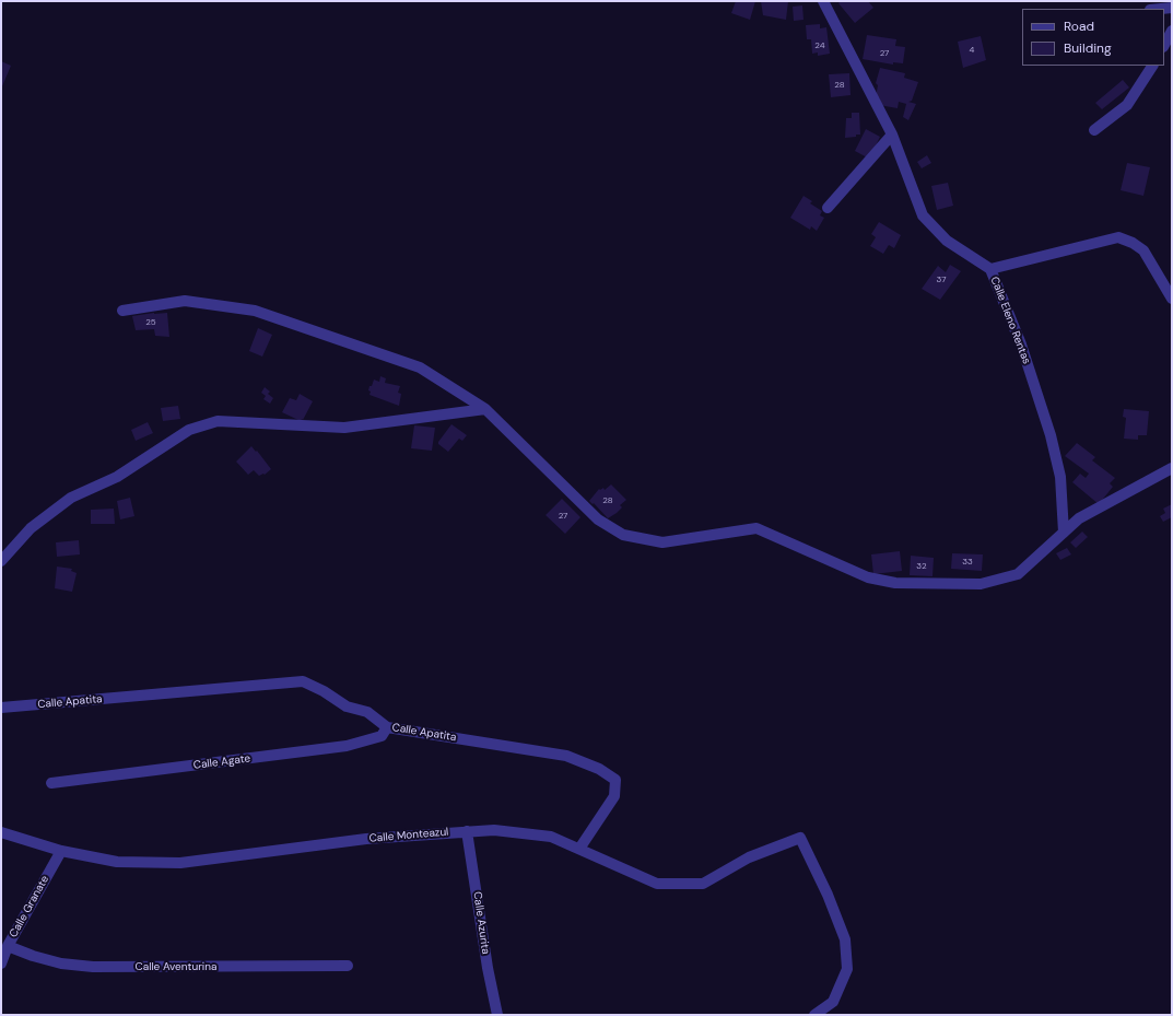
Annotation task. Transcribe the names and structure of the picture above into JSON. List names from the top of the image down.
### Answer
{
  "streets": {
    "street": [
      "Calle Eleno Rentas",
      "Calle Apatita",
      "Calle Agate",
      "Calle Monteazul",
      "Calle Granate",
      "Calle Azurita",
      "Calle Aventurina"
    ]
  },
  "crossings": [
    ["Calle Apatita", "Calle Agate"],
    ["Calle Apatita", "Calle Monteazul"],
    ["Calle Monteazul", "Calle Granate"],
    ["Calle Monteazul", "Calle Azurita"],
    ["Calle Granate", "Calle Aventurina"]
  ],
  "house_numbers": [
    "24",
    "4",
    "27",
    "28",
    "37",
    "25",
    "28",
    "27",
    "33",
    "32"
  ],
  "legend": ["Road", "Building"]
}
